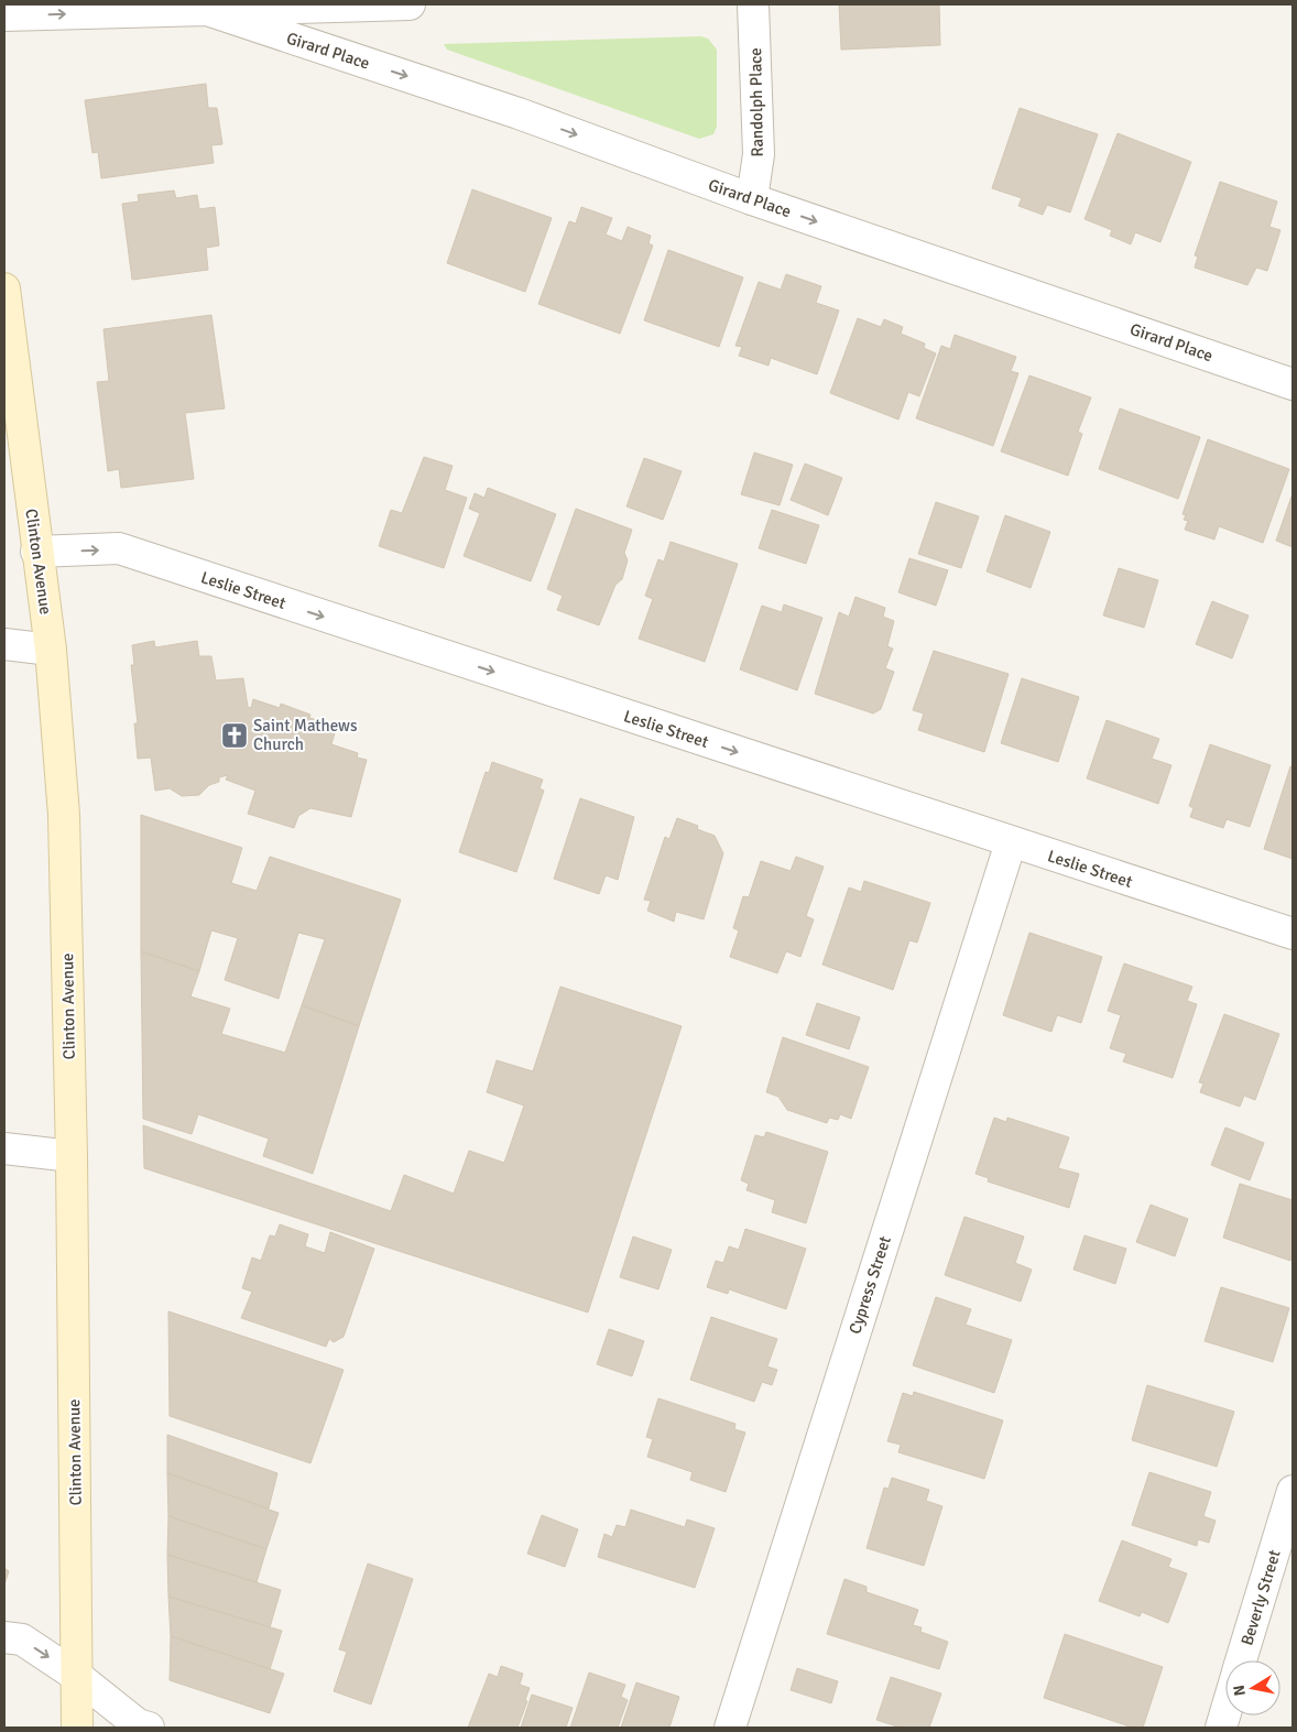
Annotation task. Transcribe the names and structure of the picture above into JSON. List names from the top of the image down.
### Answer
{
  "streets": {
    "main road": ["Clinton Avenue"],
    "street": [
      "Girard Place",
      "Randolph Place",
      "Leslie Street",
      "Cypress Street",
      "Beverly Street"
    ]
  },
  "crossings": [
    ["Girard Place", "Randolph Place"],
    ["Clinton Avenue", "Leslie Street"],
    ["Leslie Street", "Cypress Street"]
  ],
  "one_way": ["Girard Place", "Leslie Street"],
  "places": {
    "church": ["Saint Mathews Church"]
  },
  "north": "left"
}
